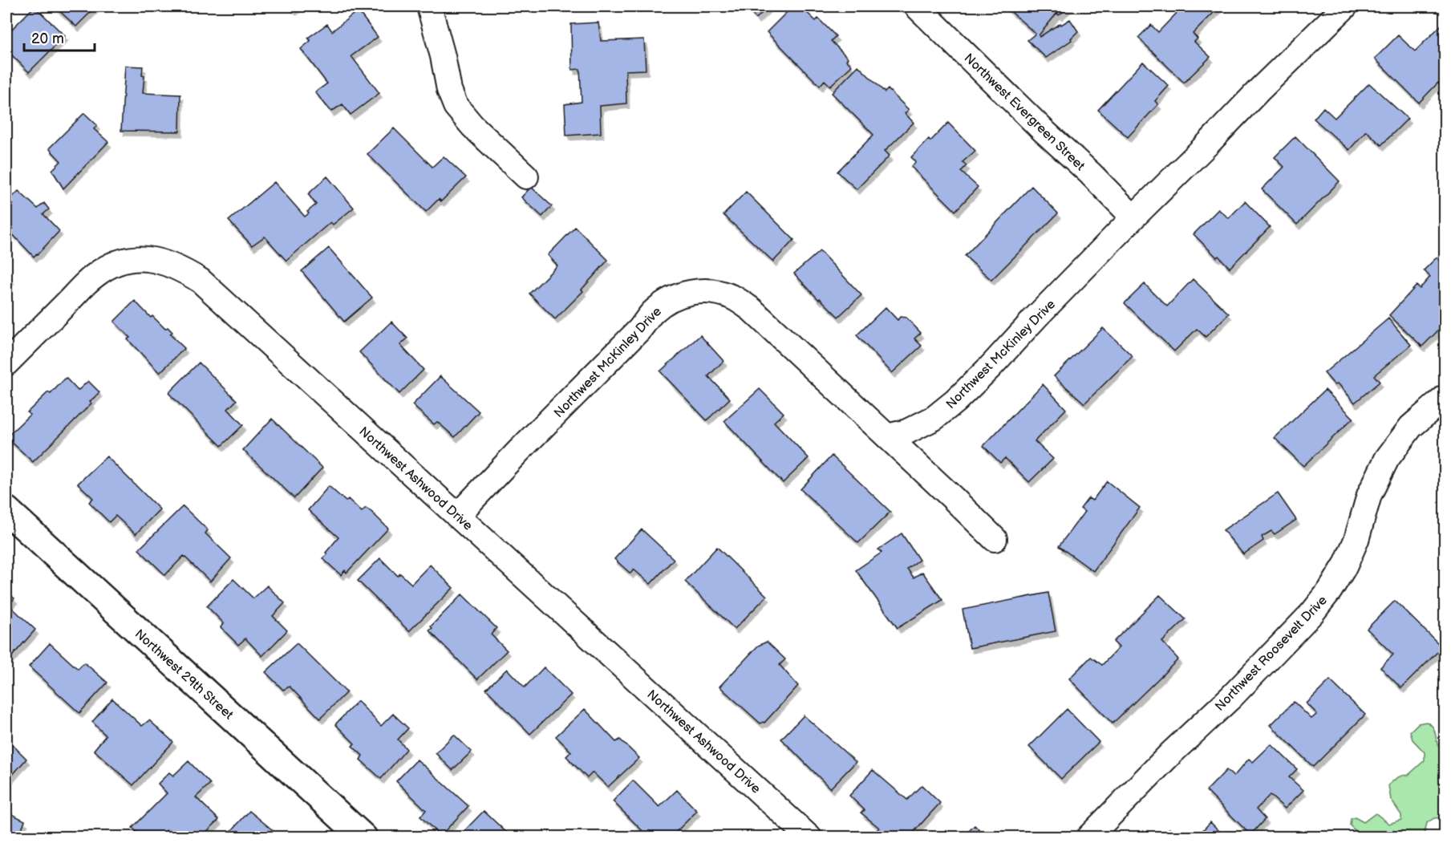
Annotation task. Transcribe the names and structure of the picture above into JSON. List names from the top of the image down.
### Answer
{
  "streets": {
    "street": [
      "Northwest Evergreen Street",
      "Northwest McKinley Drive",
      "Northwest Ashwood Drive",
      "Northwest Roosevelt Drive",
      "Northwest 29th Street"
    ]
  },
  "crossings": [
    ["Northwest Evergreen Street", "Northwest McKinley Drive"],
    ["Northwest McKinley Drive", "Northwest Ashwood Drive"]
  ],
  "scale_bar": "20 m"
}
